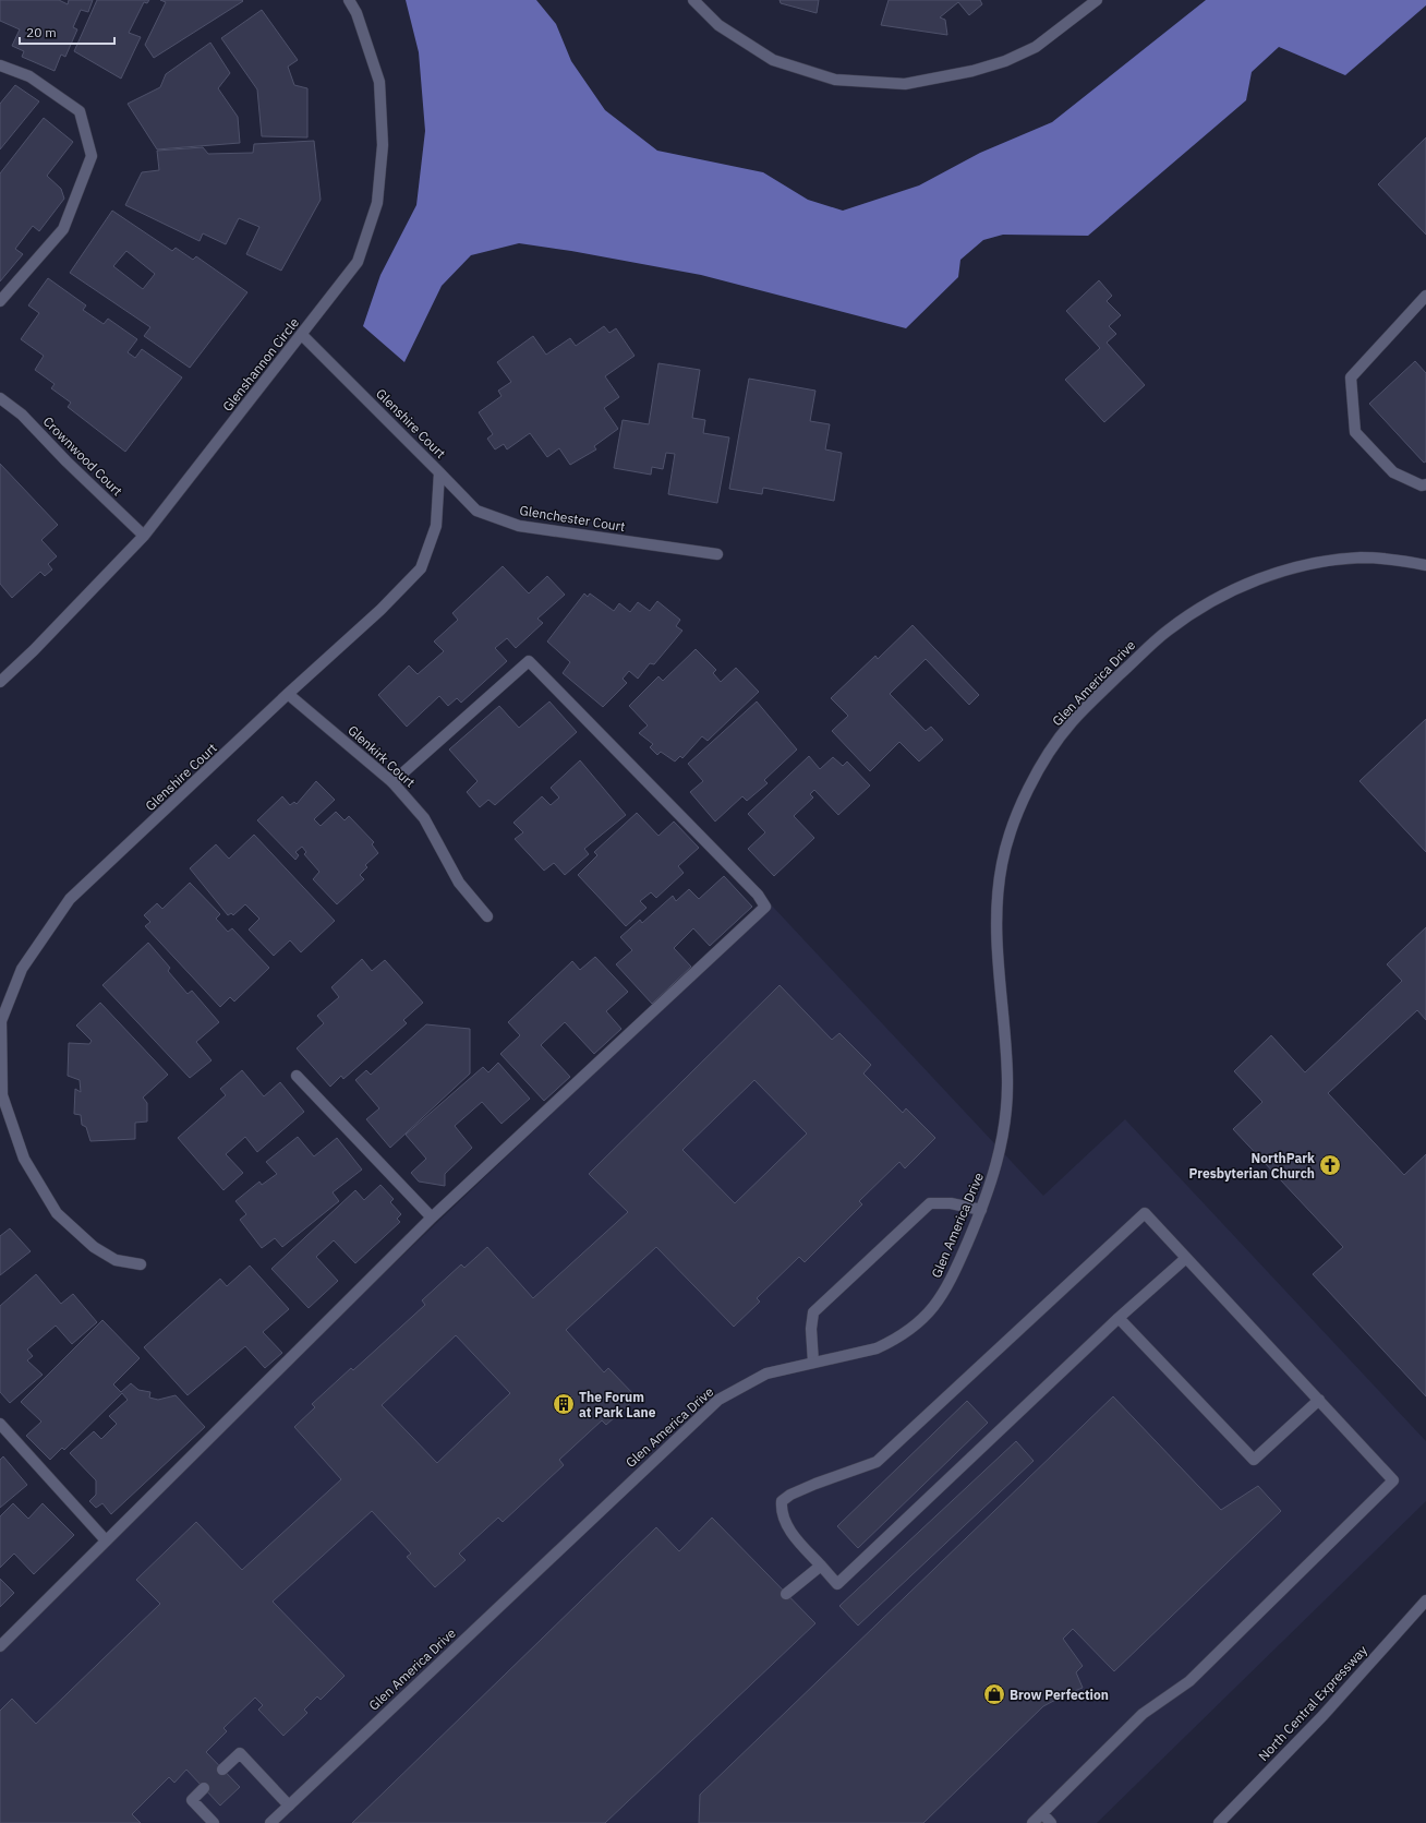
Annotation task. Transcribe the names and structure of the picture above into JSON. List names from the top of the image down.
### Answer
{
  "streets": {
    "street": [
      "Glenshannon Circle",
      "Glenshire Court",
      "Crownwood Court",
      "Glenchester Court",
      "Glen America Drive",
      "Glenkirk Court",
      "North Central Expressway"
    ]
  },
  "crossings": [
    ["Glenshannon Circle", "Glenshire Court"],
    ["Glenshannon Circle", "Crownwood Court"],
    ["Glenshire Court", "Glenchester Court"],
    ["Glenshire Court", "Glenkirk Court"]
  ],
  "places": {
    "church": ["NorthPark Presbyterian Church"],
    "building": ["The Forum at Park Lane"],
    "shop": ["Brow Perfection"]
  },
  "scale_bar": "20 m"
}
